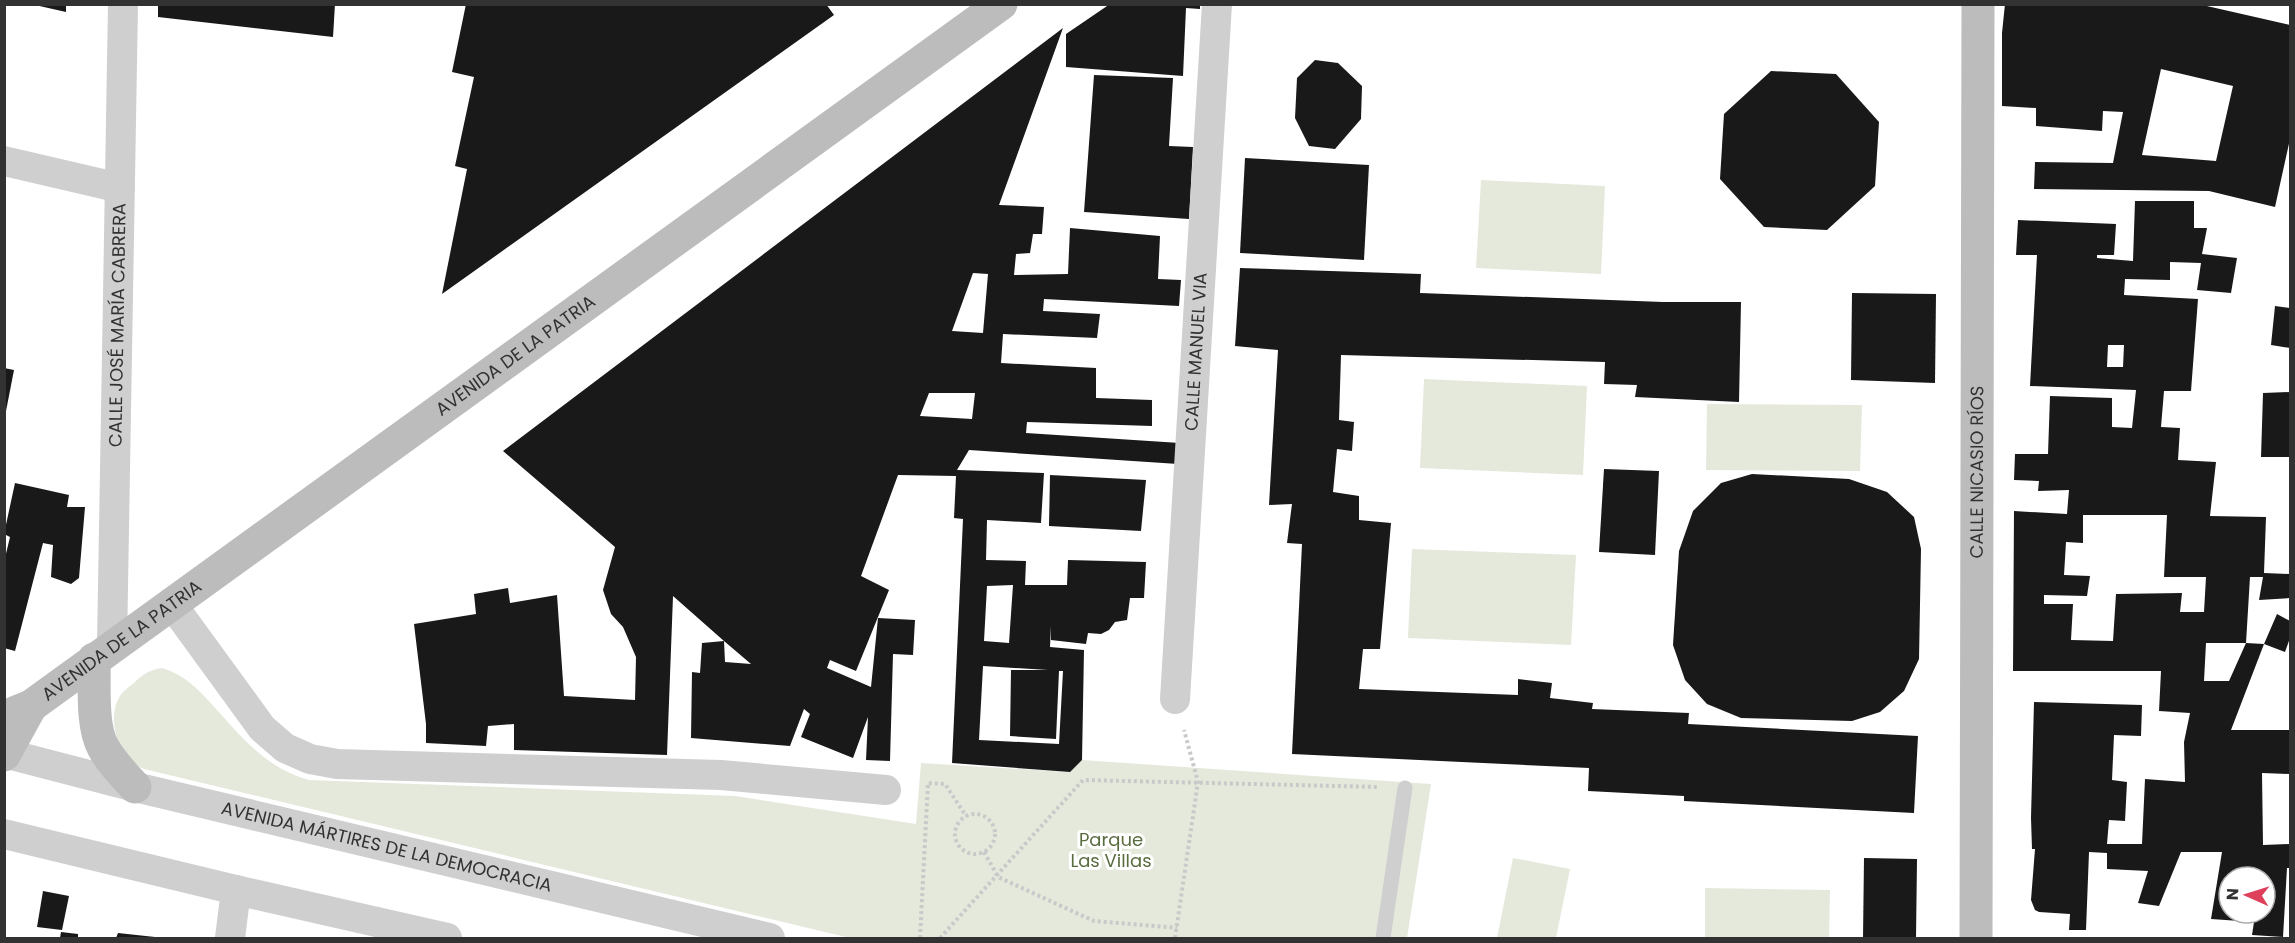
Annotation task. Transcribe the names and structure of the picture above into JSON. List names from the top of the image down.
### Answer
{
  "streets": {
    "main road": ["AVENIDA DE LA PATRIA", "CALLE NICASIO RÍOS"],
    "street": ["CALLE JOSÉ MARÍA CABRERA", "CALLE MANUEL VIA", "AVENIDA MÁRTIRES DE LA DEMOCRACIA"]
  },
  "crossings": [
    ["CALLE JOSÉ MARÍA CABRERA", "AVENIDA DE LA PATRIA"],
    ["AVENIDA DE LA PATRIA", "AVENIDA MÁRTIRES DE LA DEMOCRACIA"]
  ],
  "parks": ["Parque Las Villas"],
  "north": "left"
}
